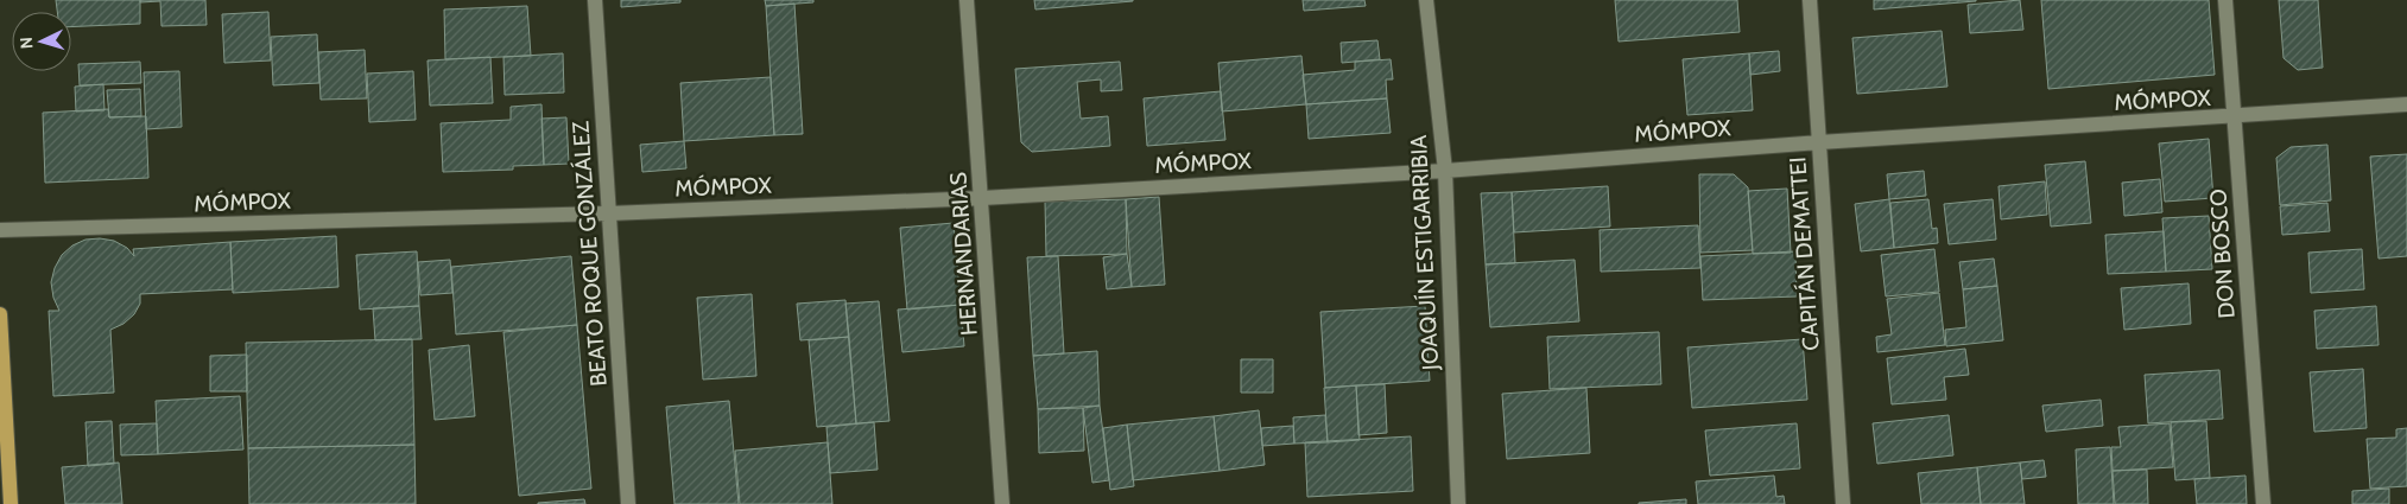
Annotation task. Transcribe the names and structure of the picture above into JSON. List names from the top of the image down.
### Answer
{
  "streets": {
    "street": [
      "MÓMPOX",
      "JOAQUÍN ESTIGARRIBIA",
      "BEATO ROQUE GONZÁLEZ",
      "HERNANDARIAS",
      "CAPITÁN DEMATTEI",
      "DON BOSCO"
    ]
  },
  "crossings": [
    ["MÓMPOX", "JOAQUÍN ESTIGARRIBIA"],
    ["MÓMPOX", "BEATO ROQUE GONZÁLEZ"],
    ["MÓMPOX", "HERNANDARIAS"],
    ["MÓMPOX", "CAPITÁN DEMATTEI"],
    ["MÓMPOX", "DON BOSCO"]
  ],
  "north": "left"
}
